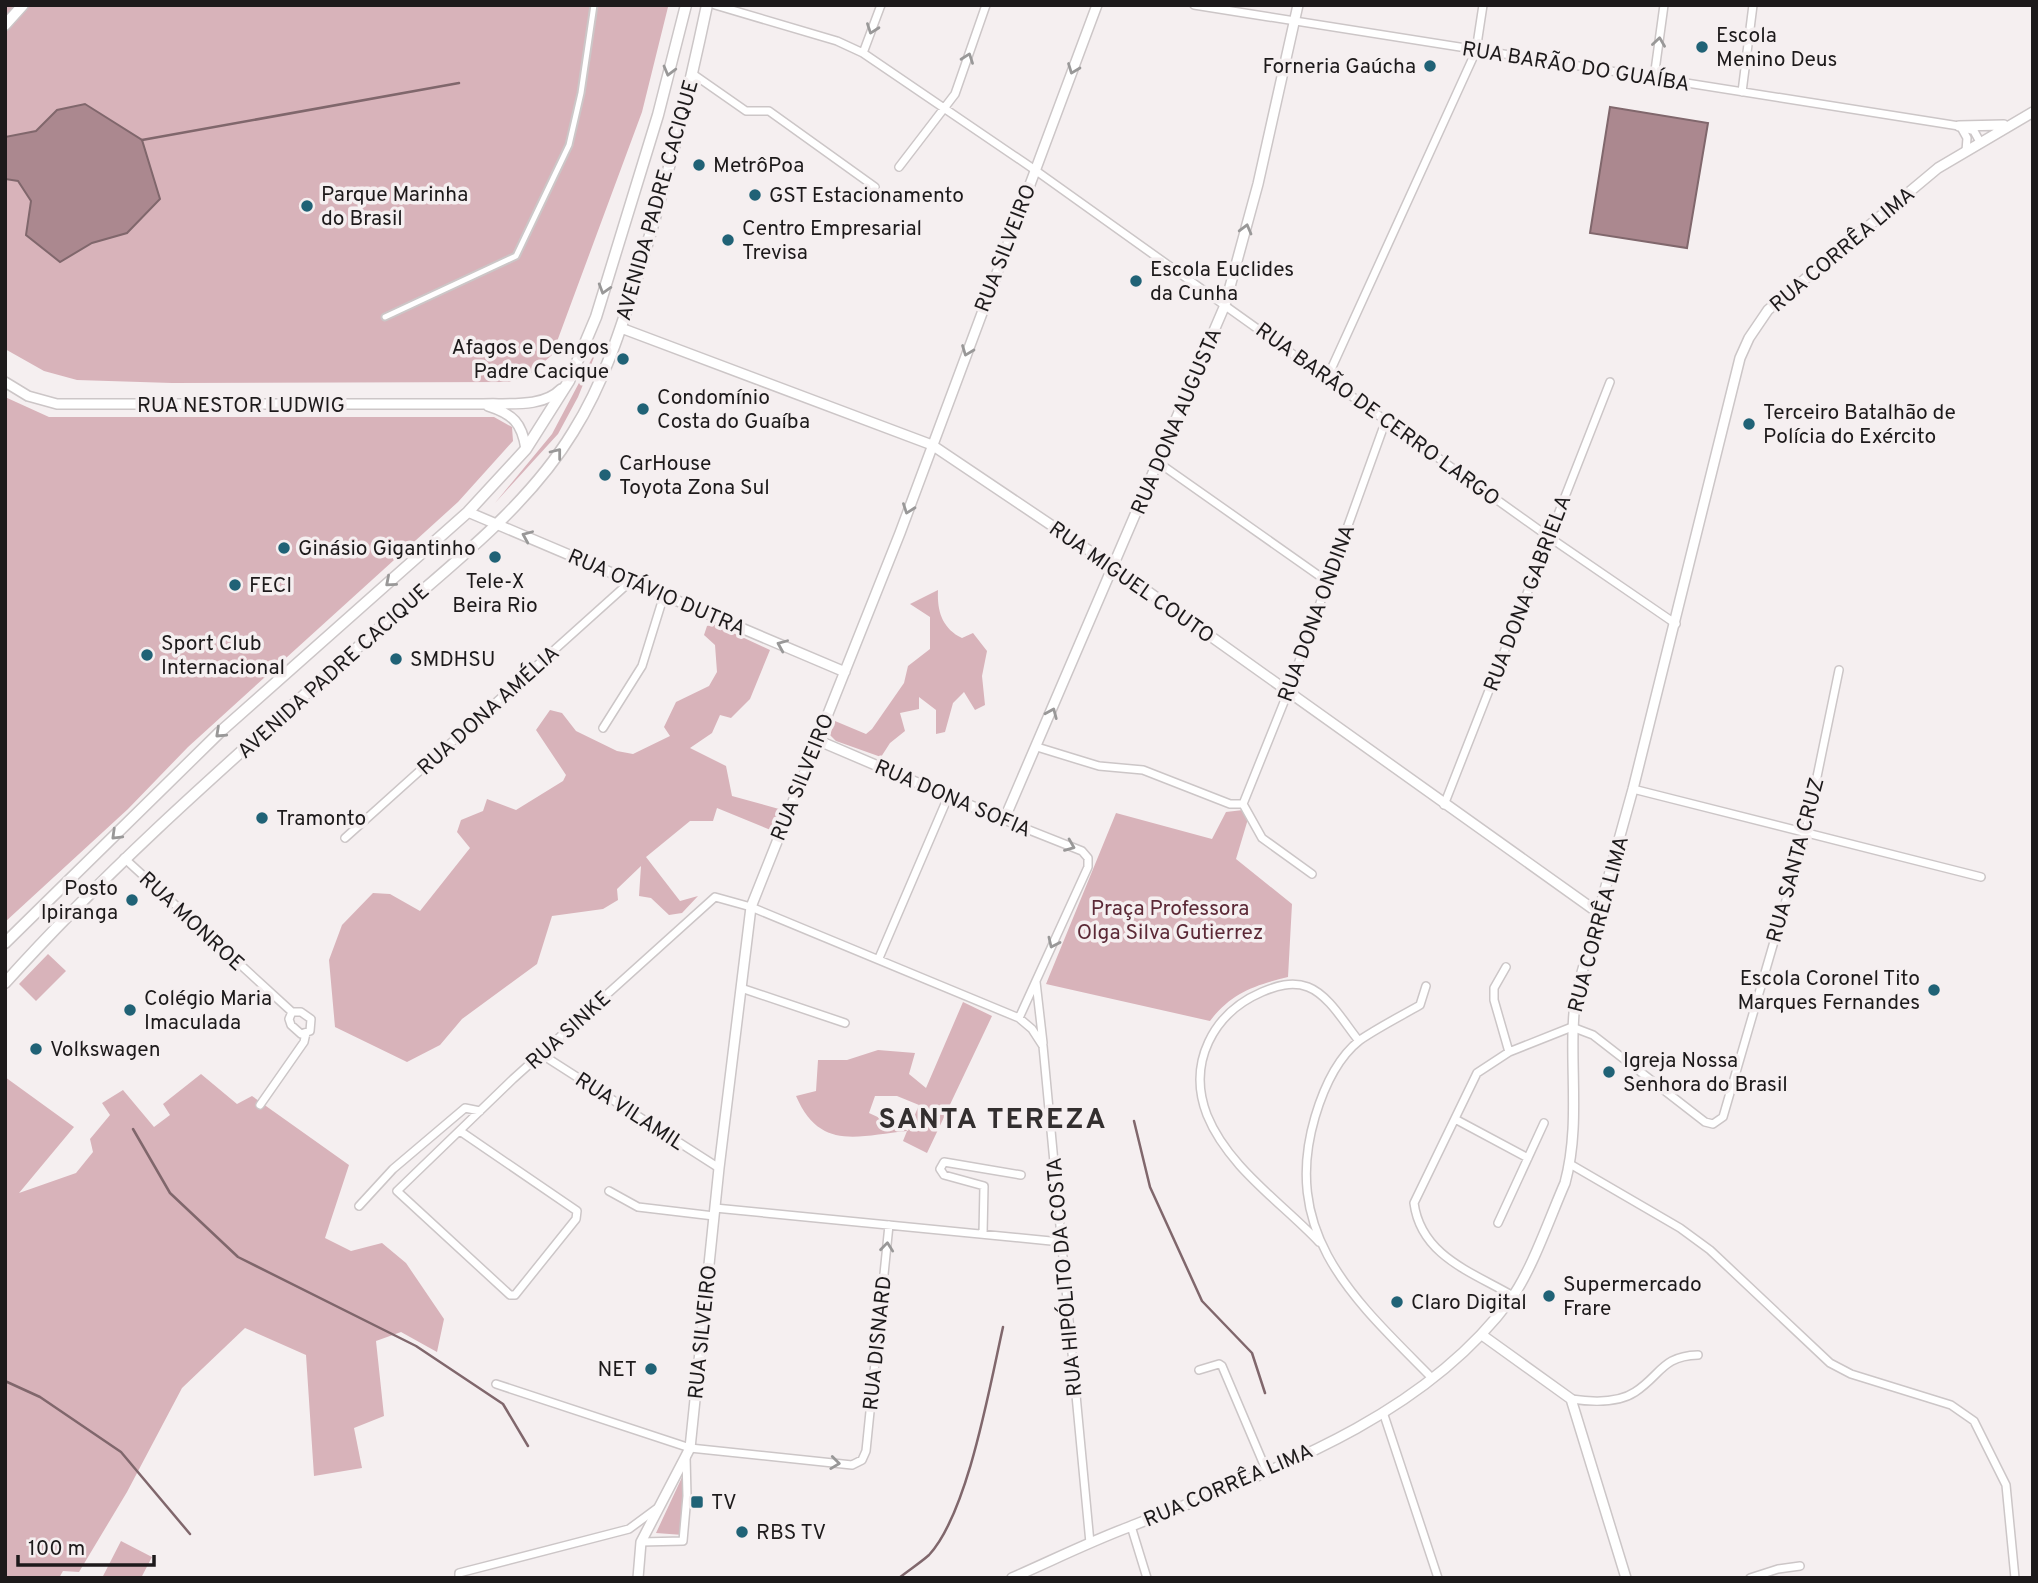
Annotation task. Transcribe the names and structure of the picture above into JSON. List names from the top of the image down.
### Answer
{
  "streets": {
    "main road": ["AVENIDA PADRE CACIQUE"],
    "street": [
      "RUA BARÃO DO GUAÍBA",
      "RUA SILVEIRO",
      "RUA CORRÊA LIMA",
      "RUA NESTOR LUDWIG",
      "RUA BARÃO DE CERRO LARGO",
      "RUA DONA AUGUSTA",
      "RUA MIGUEL COUTO",
      "RUA OTÁVIO DUTRA",
      "RUA DONA GABRIELA",
      "RUA DONA ONDINA",
      "RUA DONA AMÉLIA",
      "RUA DONA SOFIA",
      "RUA SANTA CRUZ",
      "RUA MONROE",
      "RUA SINKE",
      "RUA VILAMIL",
      "RUA HIPÓLITO DA COSTA",
      "RUA DISNARD"
    ]
  },
  "crossings": [
    ["RUA BARÃO DO GUAÍBA", "RUA CORRÊA LIMA"],
    ["RUA BARÃO DO GUAÍBA", "RUA DONA AUGUSTA"],
    ["AVENIDA PADRE CACIQUE", "RUA NESTOR LUDWIG"],
    ["AVENIDA PADRE CACIQUE", "RUA MIGUEL COUTO"],
    ["AVENIDA PADRE CACIQUE", "RUA OTÁVIO DUTRA"],
    ["AVENIDA PADRE CACIQUE", "RUA MONROE"],
    ["RUA SILVEIRO", "RUA BARÃO DE CERRO LARGO"],
    ["RUA SILVEIRO", "RUA MIGUEL COUTO"],
    ["RUA SILVEIRO", "RUA OTÁVIO DUTRA"],
    ["RUA SILVEIRO", "RUA DONA SOFIA"],
    ["RUA SILVEIRO", "RUA SINKE"],
    ["RUA SILVEIRO", "RUA VILAMIL"],
    ["RUA SILVEIRO", "RUA DISNARD"],
    ["RUA CORRÊA LIMA", "RUA BARÃO DE CERRO LARGO"],
    ["RUA CORRÊA LIMA", "RUA MIGUEL COUTO"],
    ["RUA CORRÊA LIMA", "RUA SANTA CRUZ"],
    ["RUA CORRÊA LIMA", "RUA HIPÓLITO DA COSTA"],
    ["RUA BARÃO DE CERRO LARGO", "RUA DONA AUGUSTA"],
    ["RUA BARÃO DE CERRO LARGO", "RUA DONA GABRIELA"],
    ["RUA BARÃO DE CERRO LARGO", "RUA DONA ONDINA"],
    ["RUA DONA AUGUSTA", "RUA MIGUEL COUTO"],
    ["RUA DONA AUGUSTA", "RUA DONA SOFIA"],
    ["RUA MIGUEL COUTO", "RUA DONA GABRIELA"],
    ["RUA MIGUEL COUTO", "RUA DONA ONDINA"],
    ["RUA OTÁVIO DUTRA", "RUA DONA AMÉLIA"],
    ["RUA DONA SOFIA", "RUA HIPÓLITO DA COSTA"],
    ["RUA SINKE", "RUA VILAMIL"]
  ],
  "one_way": ["RUA SILVEIRO", "RUA DONA AUGUSTA", "RUA OTÁVIO DUTRA"],
  "districts": ["SANTA TEREZA"],
  "parks": ["Praça Professora Olga Silva Gutierrez"],
  "places": {
    "other": [
      "Escola Menino Deus",
      "Forneria Gaúcha",
      "MetrôPoa",
      "GST Estacionamento",
      "Parque Marinha do Brasil",
      "Centro Empresarial Trevisa",
      "Escola Euclides da Cunha",
      "Afagos e Dengos Padre Cacique",
      "Condomínio Costa do Guaíba",
      "Terceiro Batalhão de Polícia do Exército",
      "CarHouse Toyota Zona Sul",
      "Ginásio Gigantinho",
      "Tele-X Beira Rio",
      "FECI",
      "Sport Club Internacional",
      "SMDHSU",
      "Tramonto",
      "Posto Ipiranga",
      "Escola Coronel Tito Marques Fernandes",
      "Colégio Maria Imaculada",
      "Volkswagen",
      "Igreja Nossa Senhora do Brasil",
      "Supermercado Frare",
      "Claro Digital",
      "NET",
      "RBS TV"
    ],
    "transit": ["TV"]
  },
  "scale_bar": "100 m"
}
